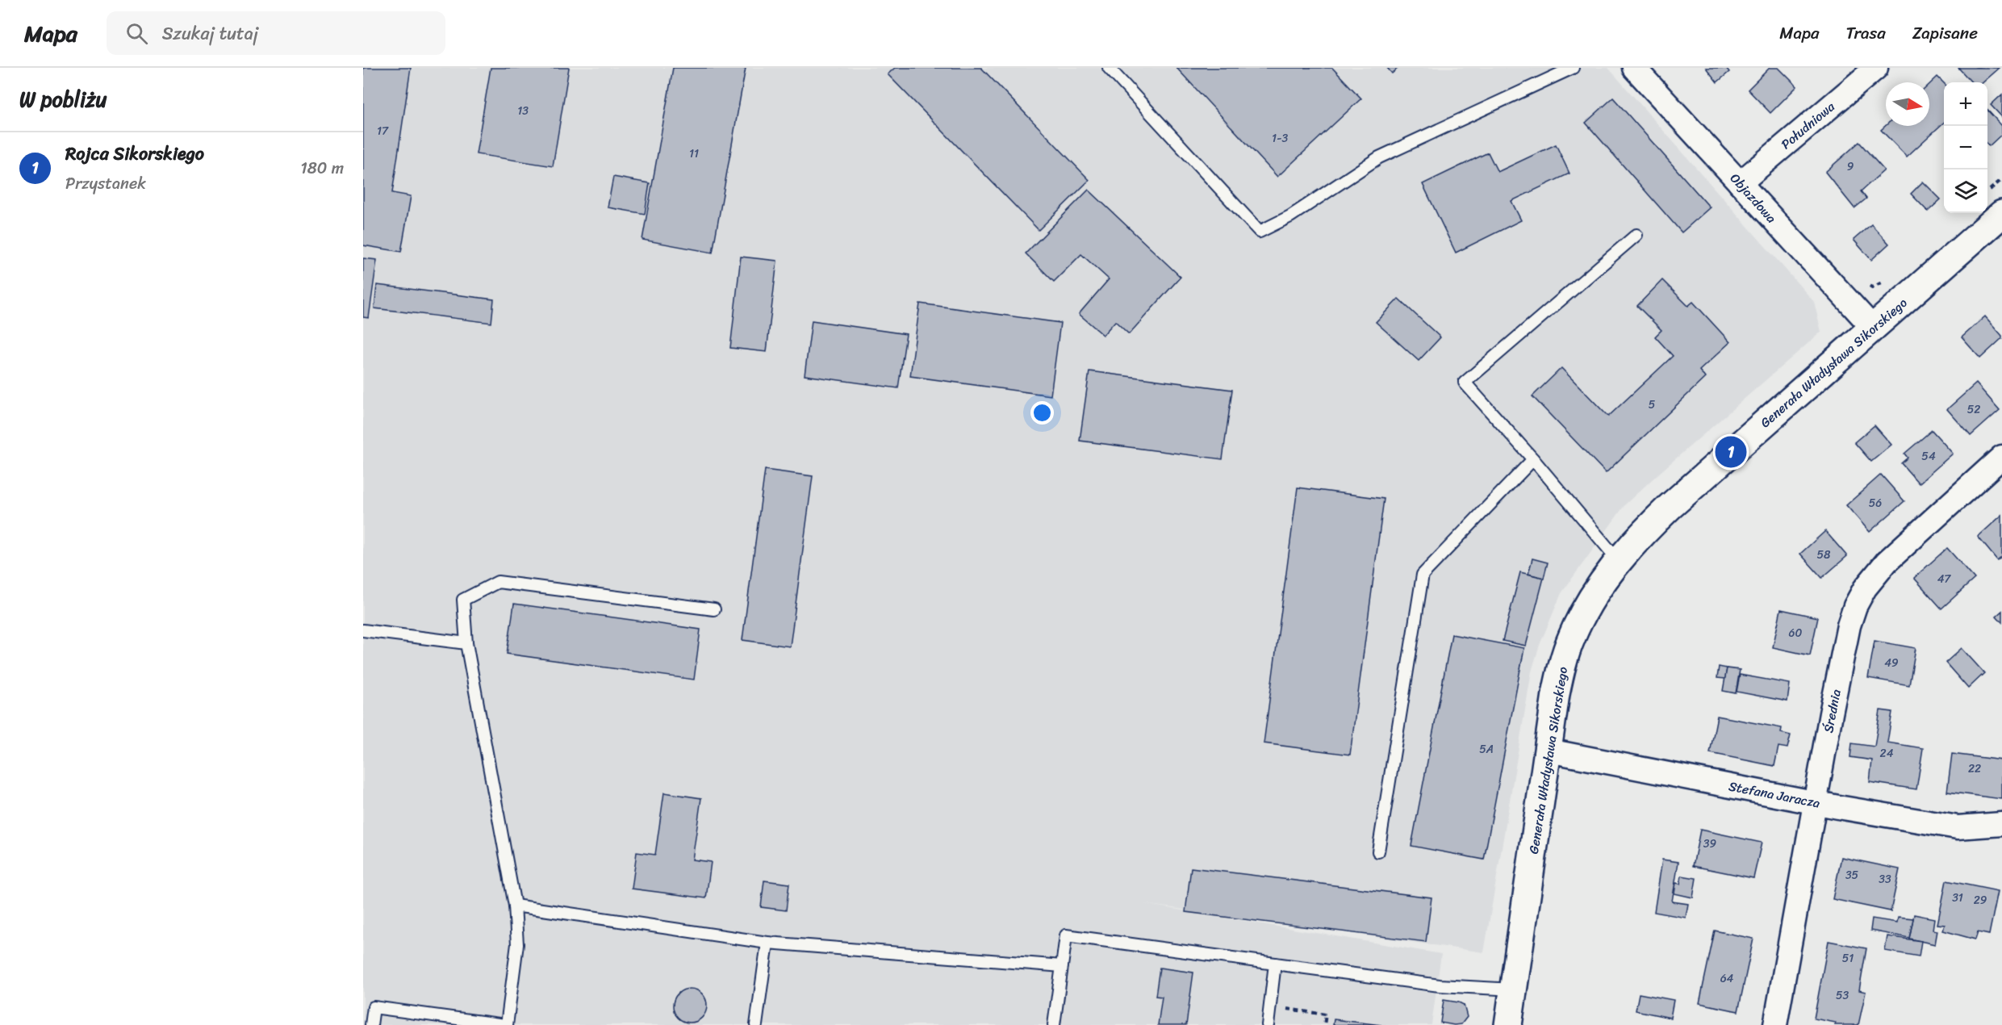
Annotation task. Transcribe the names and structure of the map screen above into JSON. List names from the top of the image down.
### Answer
{
  "streets": {
    "street": [
      "Południowa",
      "Objazdowa",
      "Generała Władysława Sikorskiego",
      "Średnia",
      "Stefana Jaracza"
    ]
  },
  "crossings": [
    ["Południowa", "Objazdowa"],
    ["Objazdowa", "Generała Władysława Sikorskiego"],
    ["Generała Władysława Sikorskiego", "Stefana Jaracza"],
    ["Średnia", "Stefana Jaracza"]
  ],
  "house_numbers": [
    "13",
    "17",
    "1-3",
    "11",
    "9",
    "5",
    "52",
    "54",
    "56",
    "58",
    "47",
    "60",
    "49",
    "5A",
    "24",
    "22",
    "39",
    "35",
    "33",
    "31",
    "29",
    "51",
    "64",
    "53"
  ],
  "north": "right",
  "page": {
    "header": "Mapa",
    "search": "Szukaj tutaj",
    "nav": ["Mapa", "Trasa", "Zapisane"],
    "heading": "W pobliżu",
    "map_buttons": ["+", "−"],
    "list": [
      {
        "mark": "1",
        "name": "Rojca Sikorskiego",
        "note": "Przystanek",
        "value": "180 m"
      }
    ],
    "pins": "1"
  }
}
